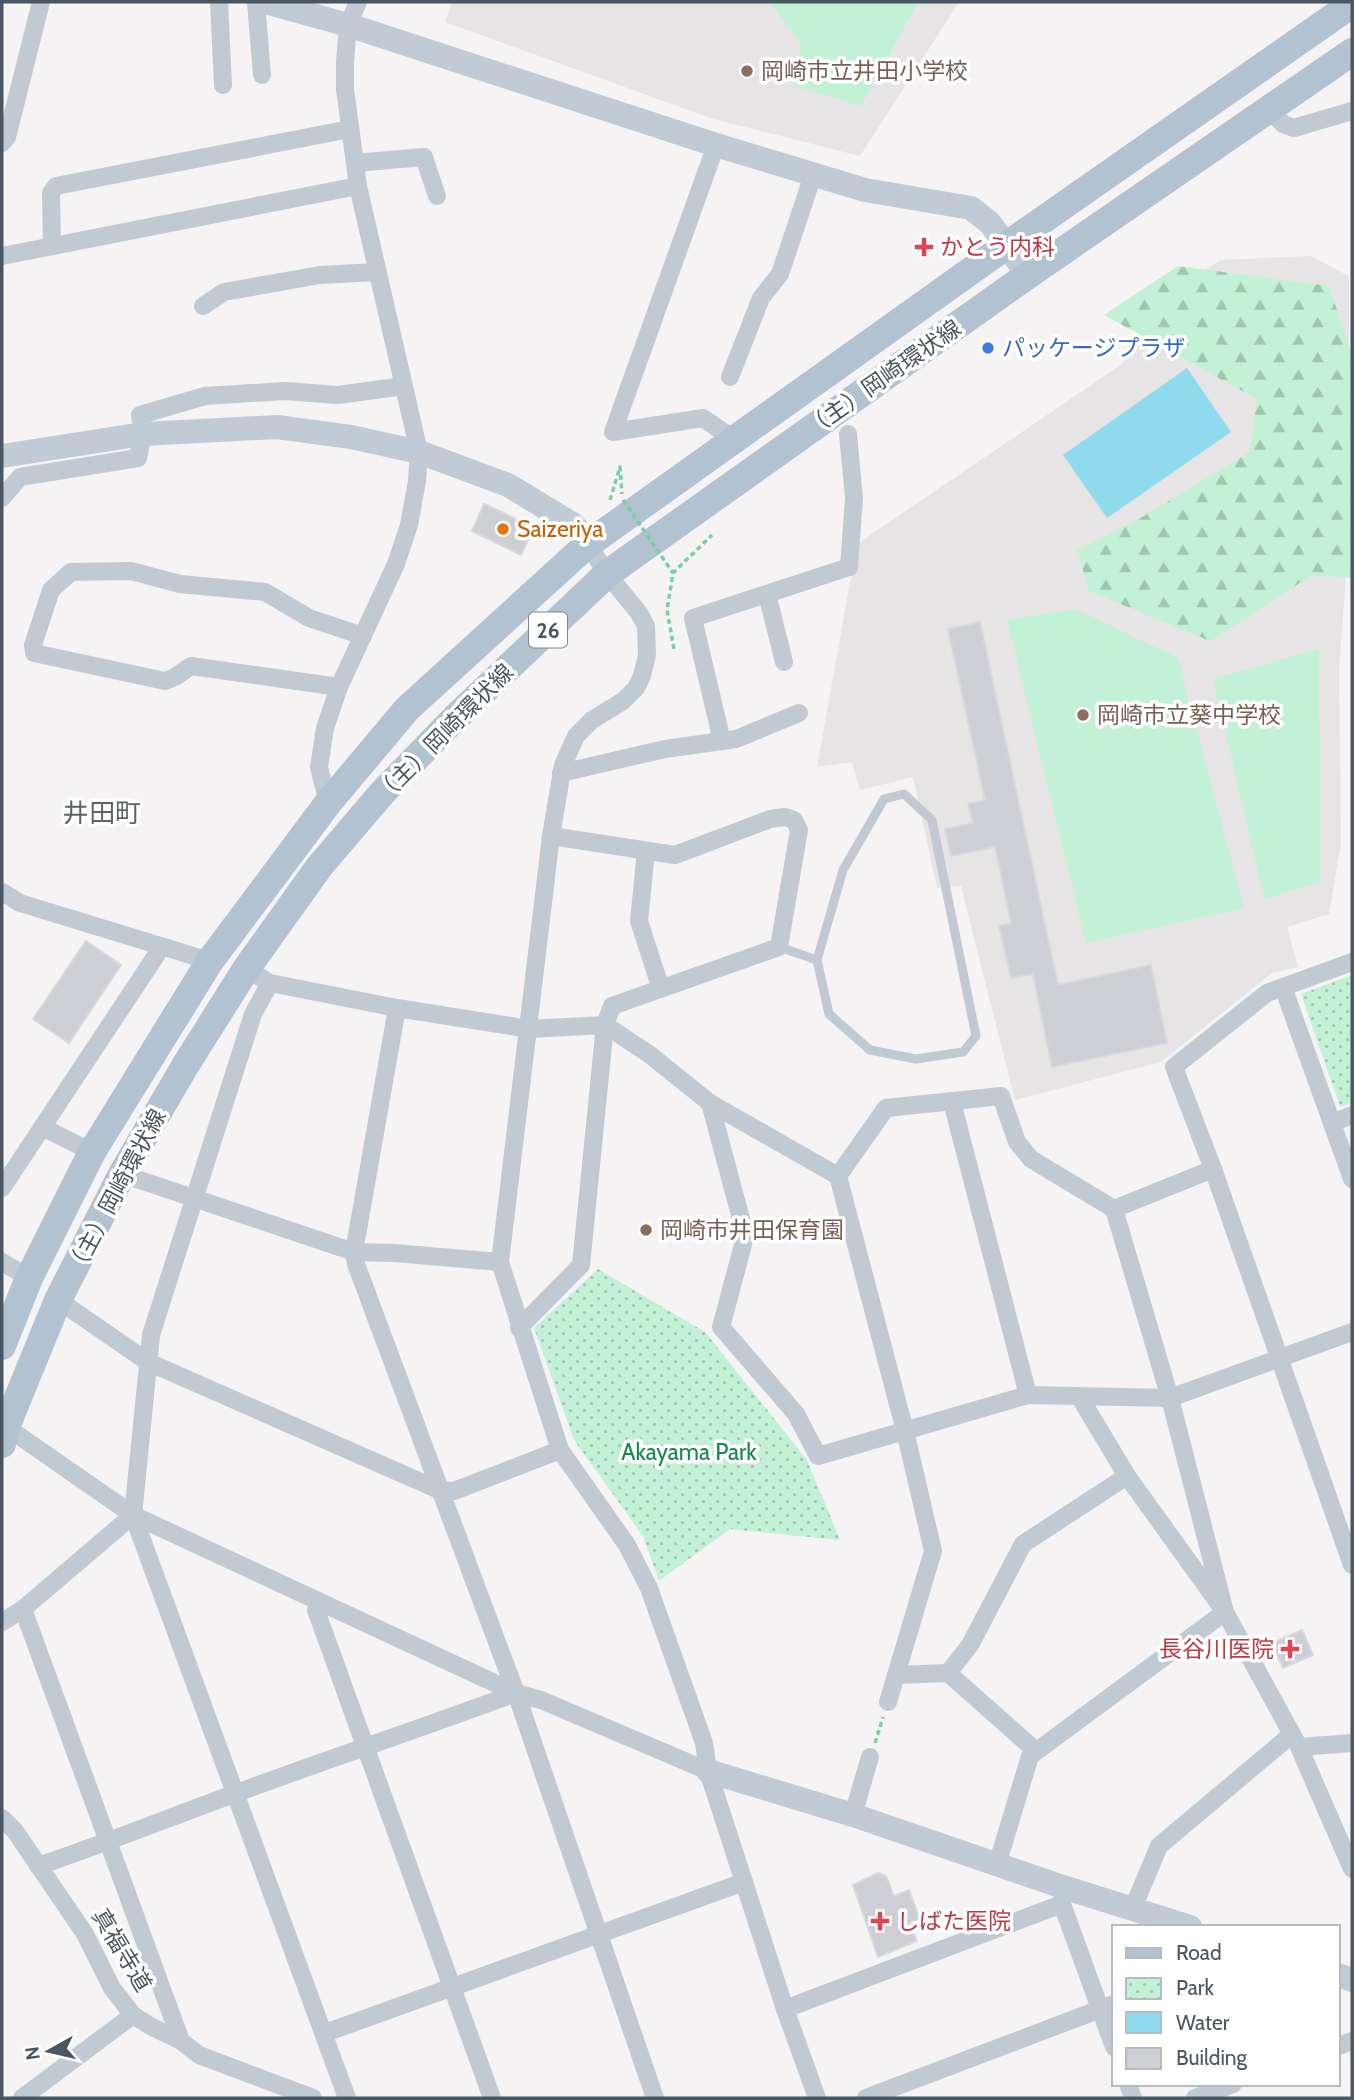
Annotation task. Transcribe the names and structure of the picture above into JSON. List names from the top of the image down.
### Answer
{
  "streets": {
    "main road": ["（主）岡崎環状線", "26"],
    "street": ["真福寺道"]
  },
  "districts": ["井田町"],
  "parks": ["Akayama Park"],
  "places": {
    "other": [
      "岡崎市立井田小学校",
      "パッケージプラザ",
      "Saizeriya",
      "岡崎市立葵中学校",
      "岡崎市井田保育園"
    ],
    "health": ["かとう内科", "長谷川医院", "しばた医院"]
  },
  "legend": [
    "Road",
    "Park",
    "Water",
    "Building"
  ],
  "north": "left"
}
